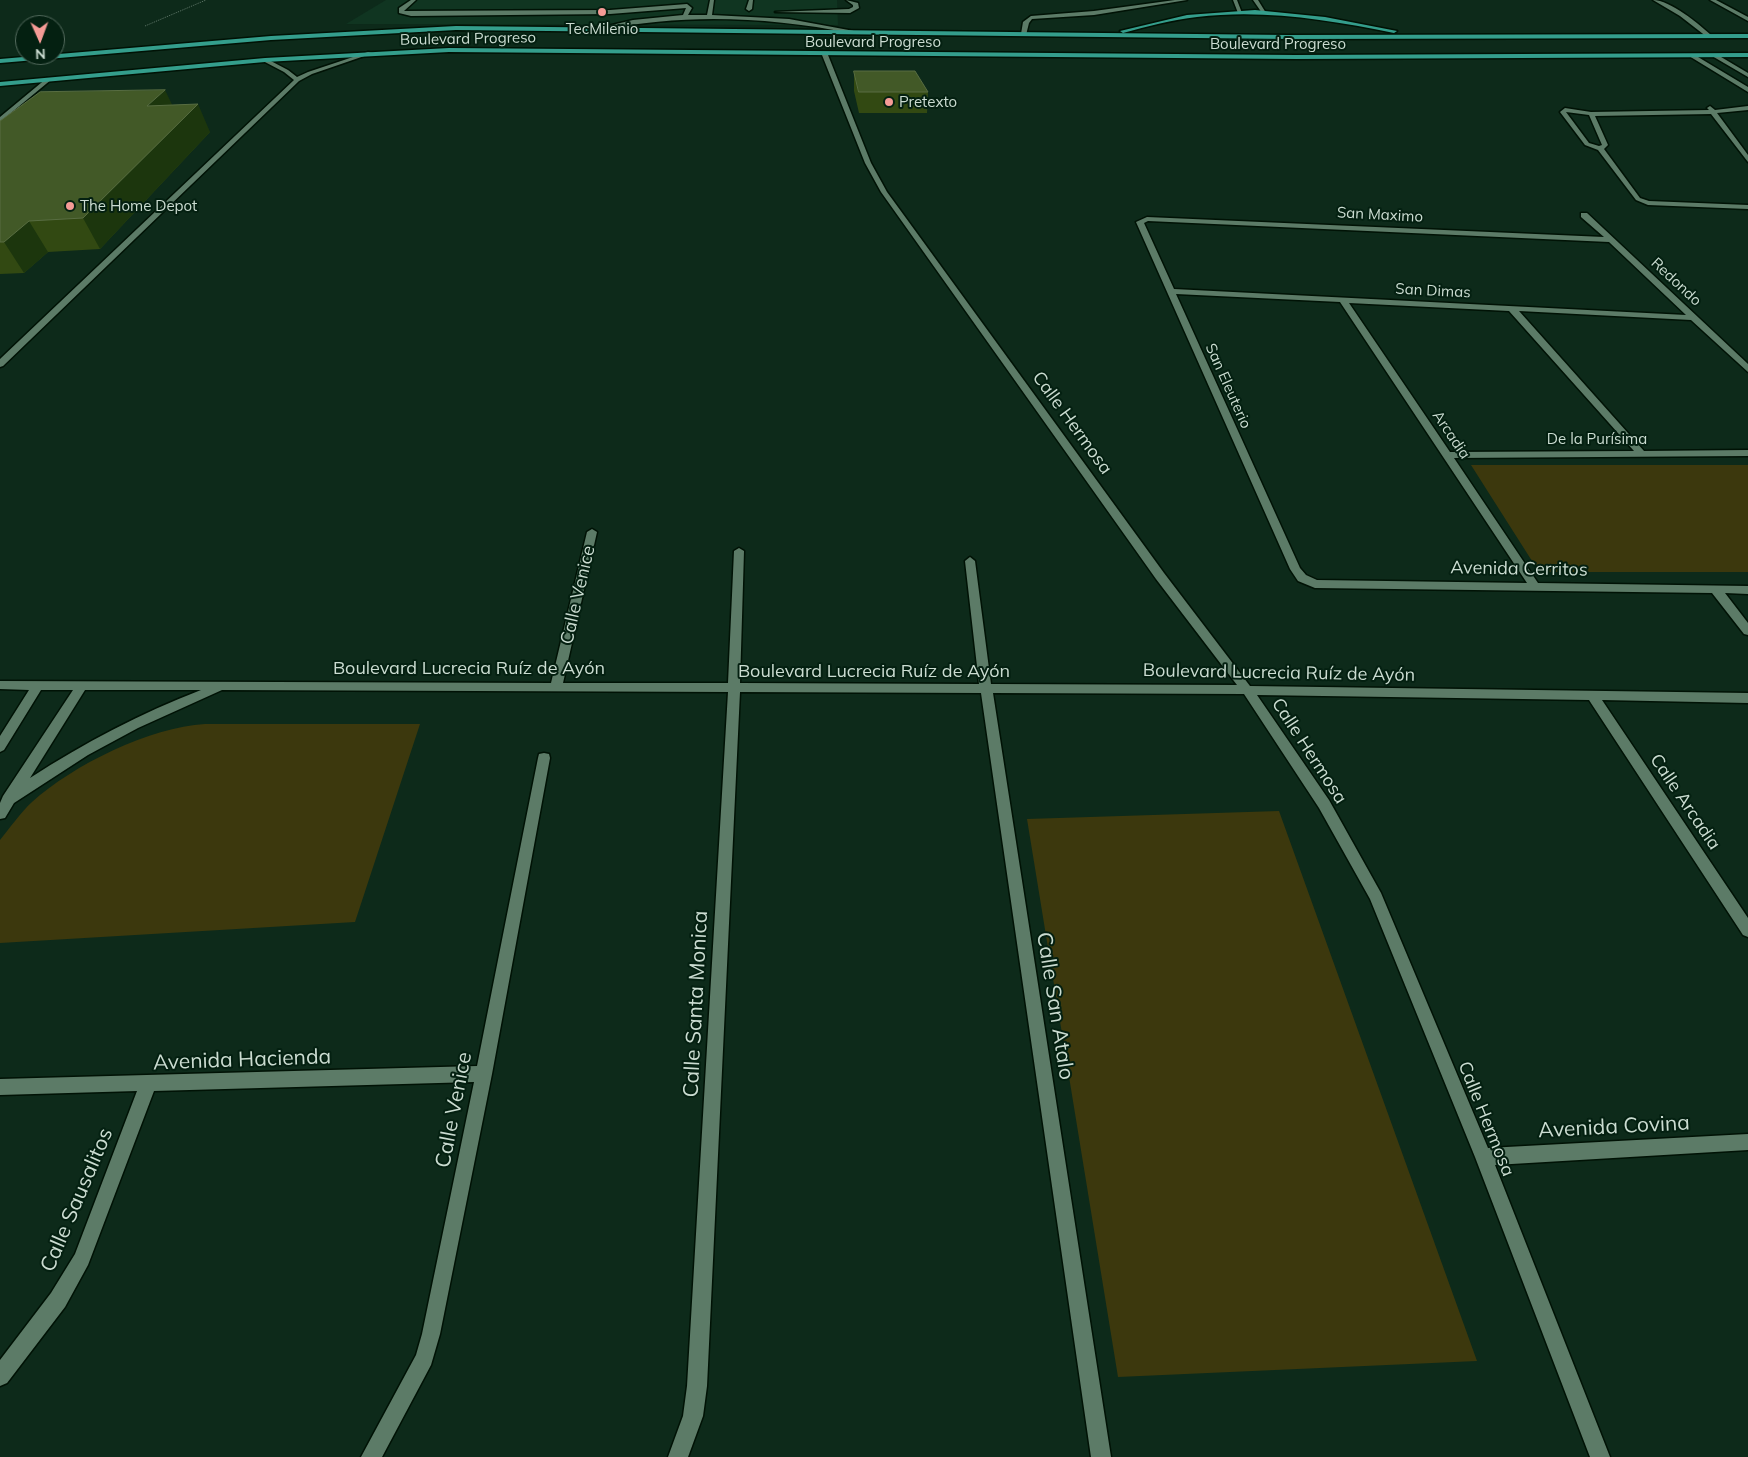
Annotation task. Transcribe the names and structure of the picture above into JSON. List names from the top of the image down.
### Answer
{
  "streets": {
    "main road": ["Boulevard Progreso"],
    "street": [
      "San Maximo",
      "Redondo",
      "San Dimas",
      "San Eleuterio",
      "Calle Hermosa",
      "Arcadia",
      "De la Purísima",
      "Avenida Cerritos",
      "Calle Venice",
      "Boulevard Lucrecia Ruíz de Ayón",
      "Calle Arcadia",
      "Calle Santa Monica",
      "Calle San Atalo",
      "Avenida Hacienda",
      "Avenida Covina",
      "Calle Sausalitos"
    ]
  },
  "crossings": [
    ["Boulevard Progreso", "Calle Hermosa"],
    ["San Maximo", "Redondo"],
    ["San Maximo", "San Eleuterio"],
    ["Redondo", "San Dimas"],
    ["San Dimas", "San Eleuterio"],
    ["San Dimas", "Arcadia"],
    ["San Eleuterio", "Avenida Cerritos"],
    ["Calle Hermosa", "Boulevard Lucrecia Ruíz de Ayón"],
    ["Calle Hermosa", "Avenida Covina"],
    ["Arcadia", "De la Purísima"],
    ["Arcadia", "Avenida Cerritos"],
    ["Calle Venice", "Boulevard Lucrecia Ruíz de Ayón"],
    ["Calle Venice", "Avenida Hacienda"],
    ["Boulevard Lucrecia Ruíz de Ayón", "Calle Arcadia"],
    ["Boulevard Lucrecia Ruíz de Ayón", "Calle Santa Monica"],
    ["Boulevard Lucrecia Ruíz de Ayón", "Calle San Atalo"],
    ["Avenida Hacienda", "Calle Sausalitos"]
  ],
  "places": ["TecMilenio", "Pretexto", "The Home Depot"],
  "north": "bottom"
}
